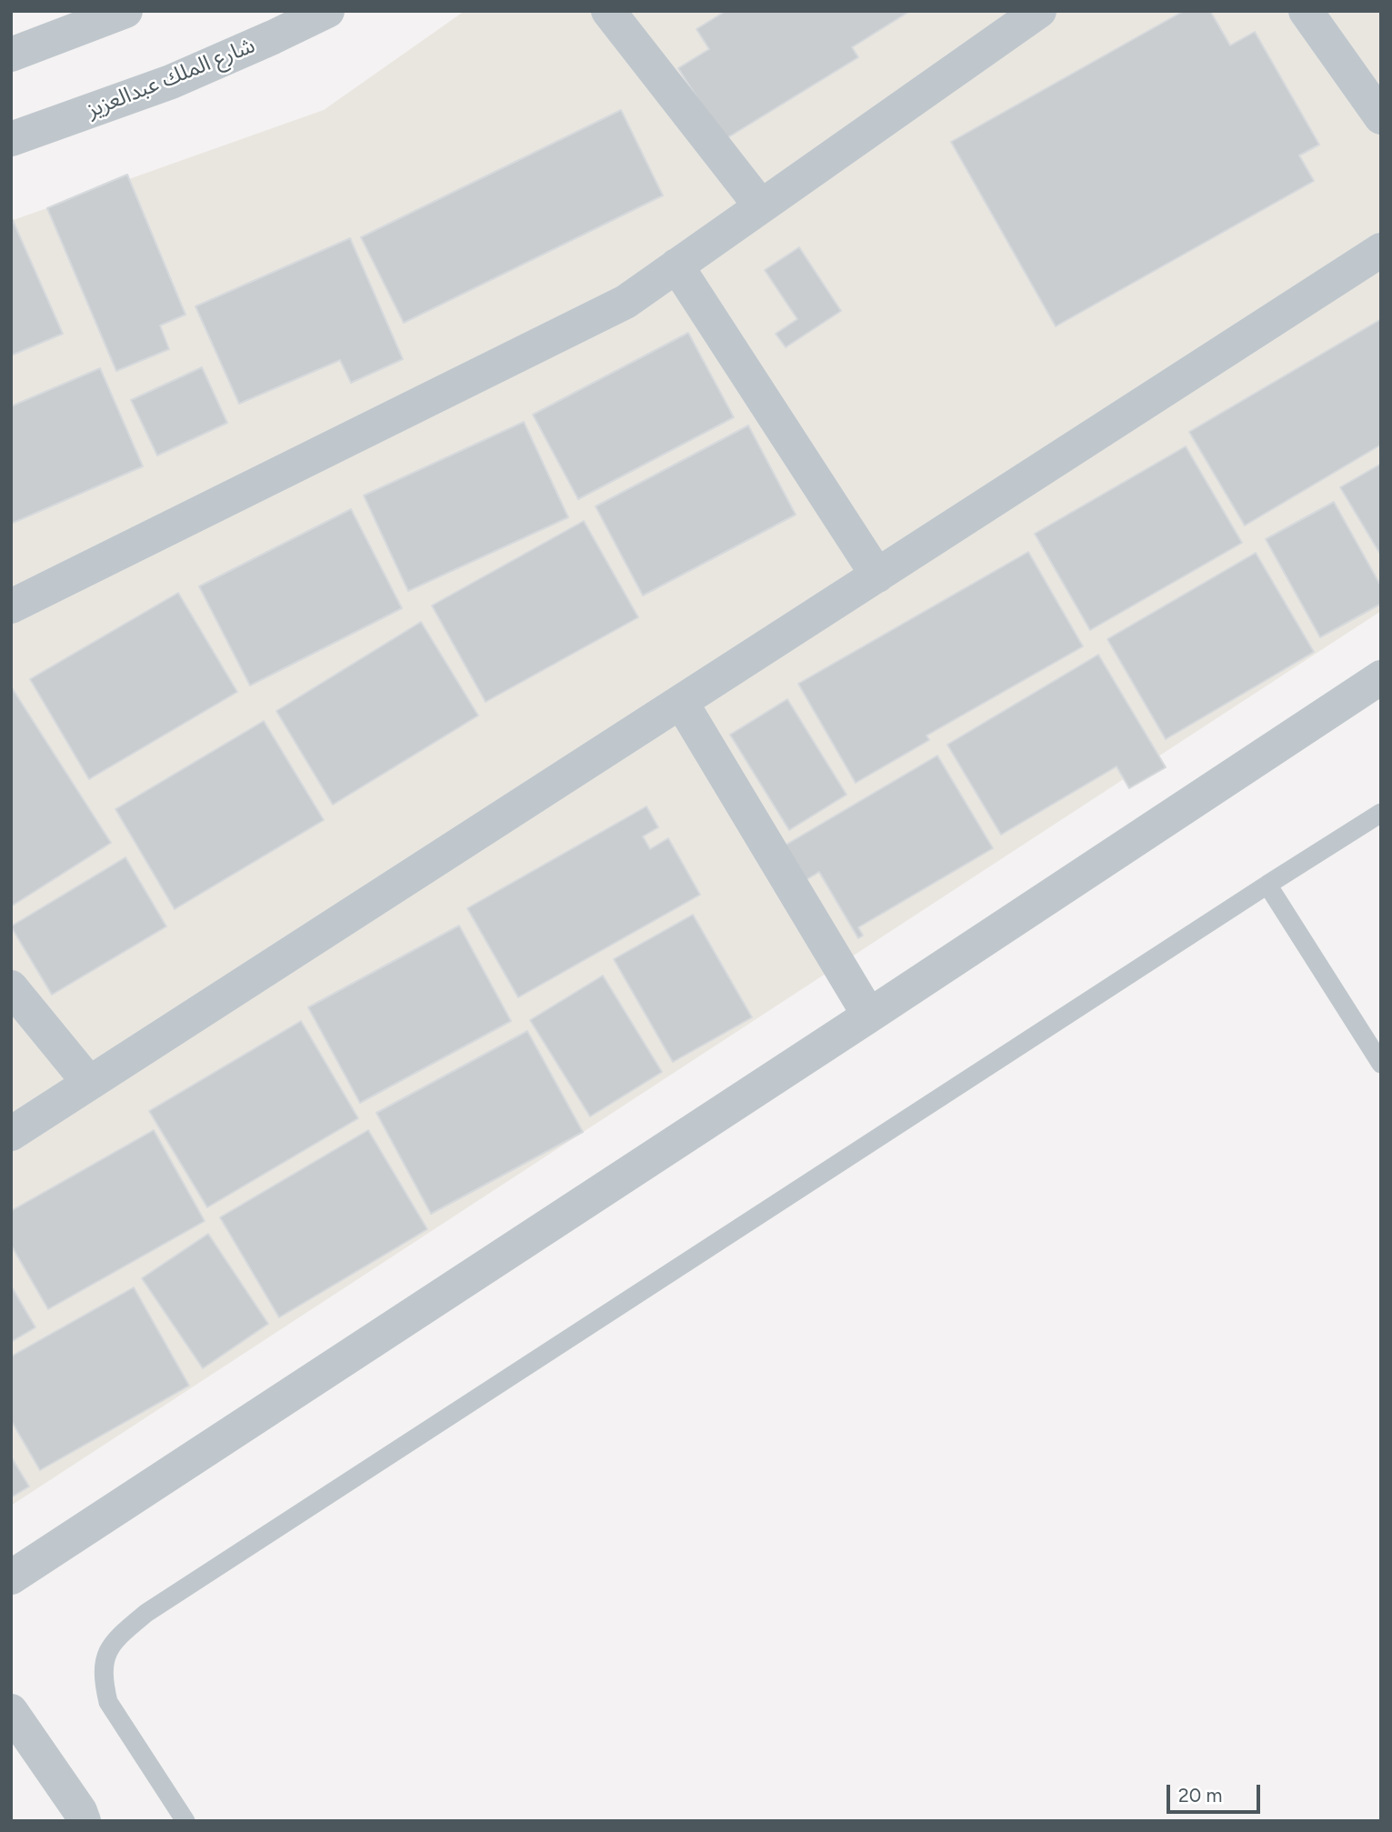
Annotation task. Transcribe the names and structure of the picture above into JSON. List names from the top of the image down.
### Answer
{
  "streets": {
    "street": ["شارع الملك عبدالعزيز"]
  },
  "scale_bar": "20 m"
}
